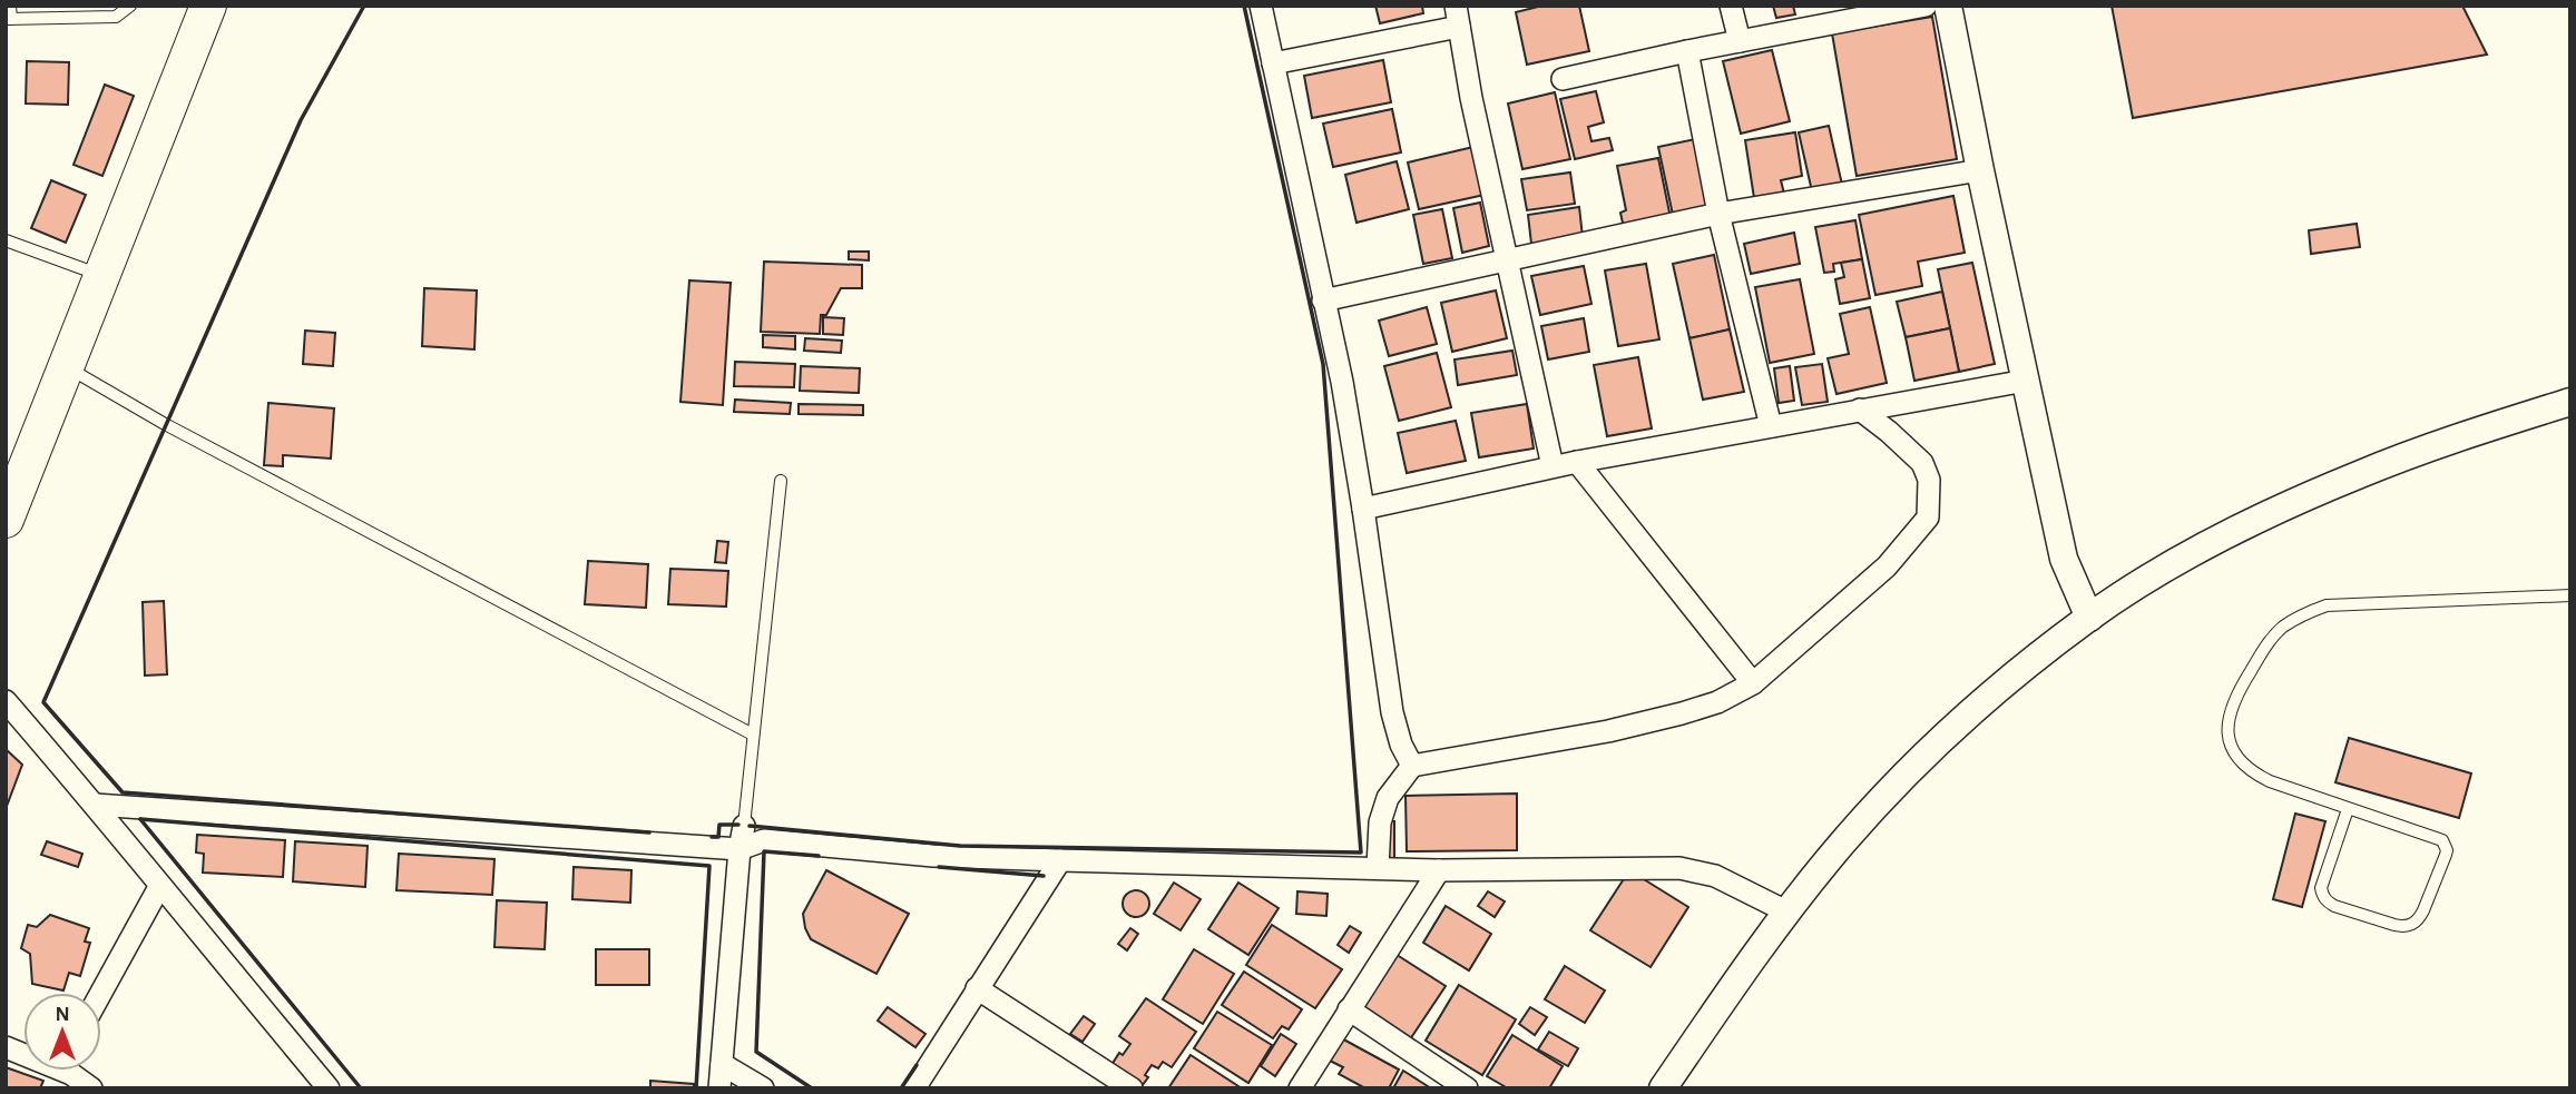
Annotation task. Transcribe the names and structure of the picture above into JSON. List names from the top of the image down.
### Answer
{
  "north": "top"
}
